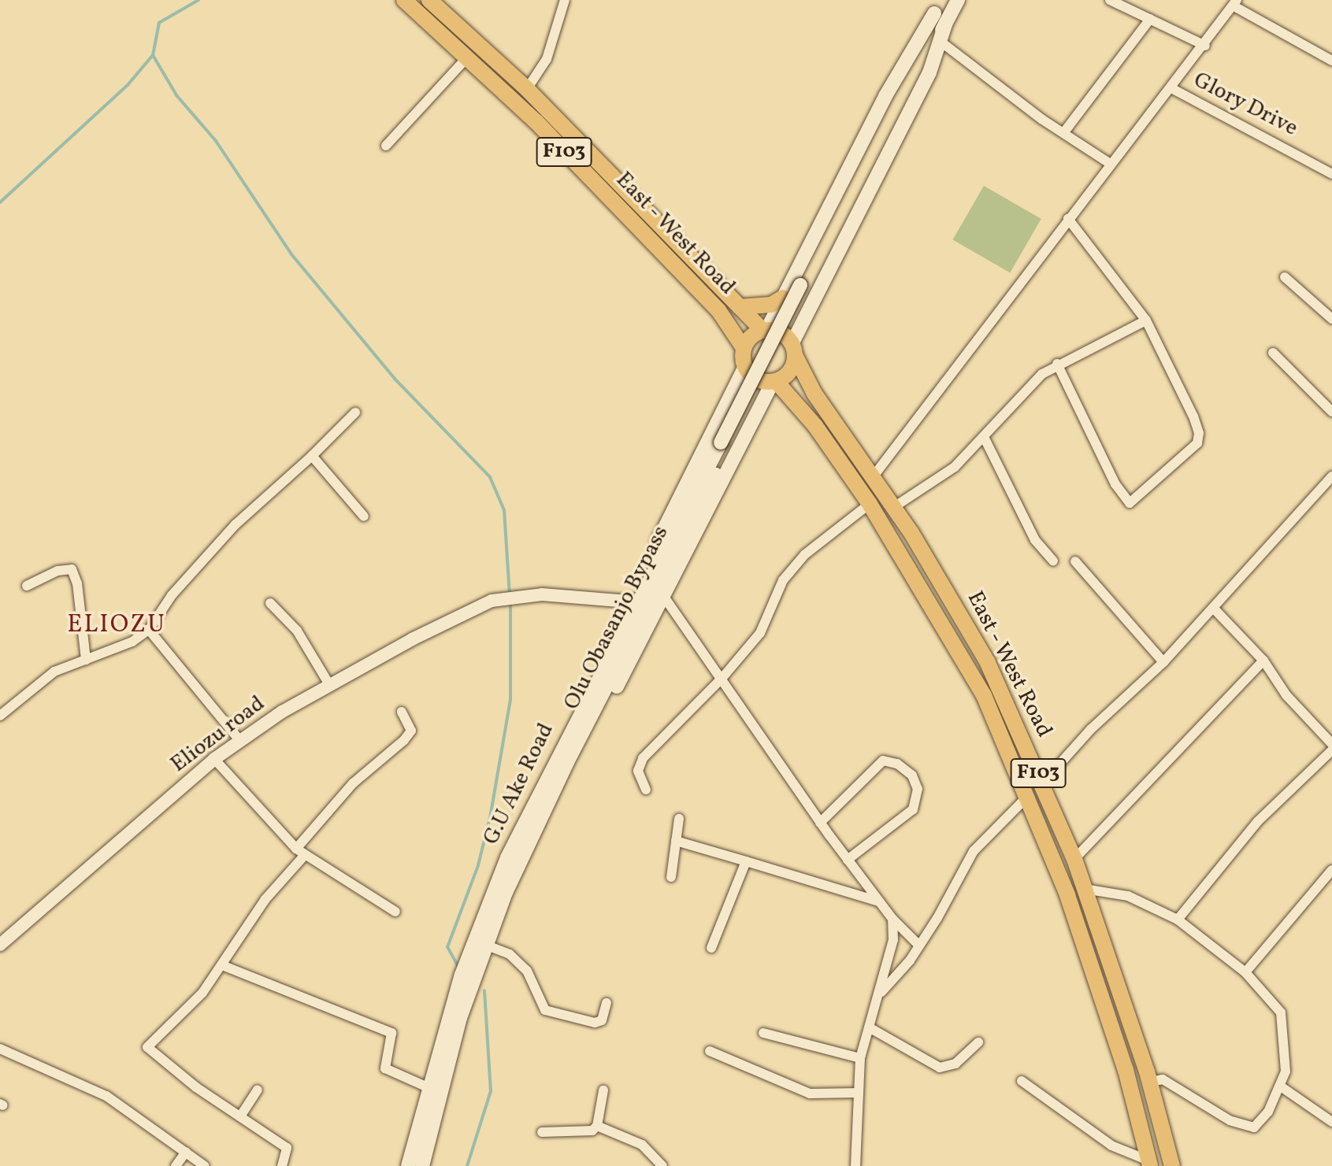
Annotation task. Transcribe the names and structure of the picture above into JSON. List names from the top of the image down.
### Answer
{
  "streets": {
    "main road": [
      "F103",
      "East - West Road",
      "Olu Obasanjo Bypass",
      "G.U Ake Road"
    ],
    "street": ["Glory Drive", "Eliozu road"]
  },
  "crossings": [
    ["F103", "East - West Road"],
    ["Olu Obasanjo Bypass", "G.U Ake Road"]
  ],
  "districts": ["ELIOZU"]
}
